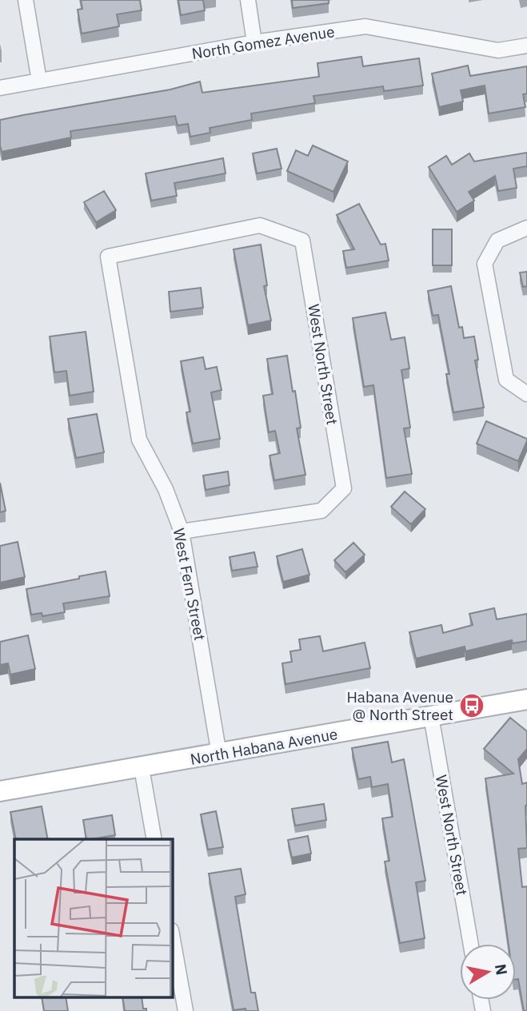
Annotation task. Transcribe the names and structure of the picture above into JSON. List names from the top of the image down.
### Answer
{
  "streets": {
    "street": [
      "North Gomez Avenue",
      "West North Street",
      "West Fern Street",
      "North Habana Avenue"
    ]
  },
  "crossings": [
    ["West North Street", "West Fern Street"],
    ["West North Street", "North Habana Avenue"],
    ["West Fern Street", "North Habana Avenue"]
  ],
  "places": {
    "bus stop": ["Habana Avenue @ North Street"]
  },
  "north": "right"
}
